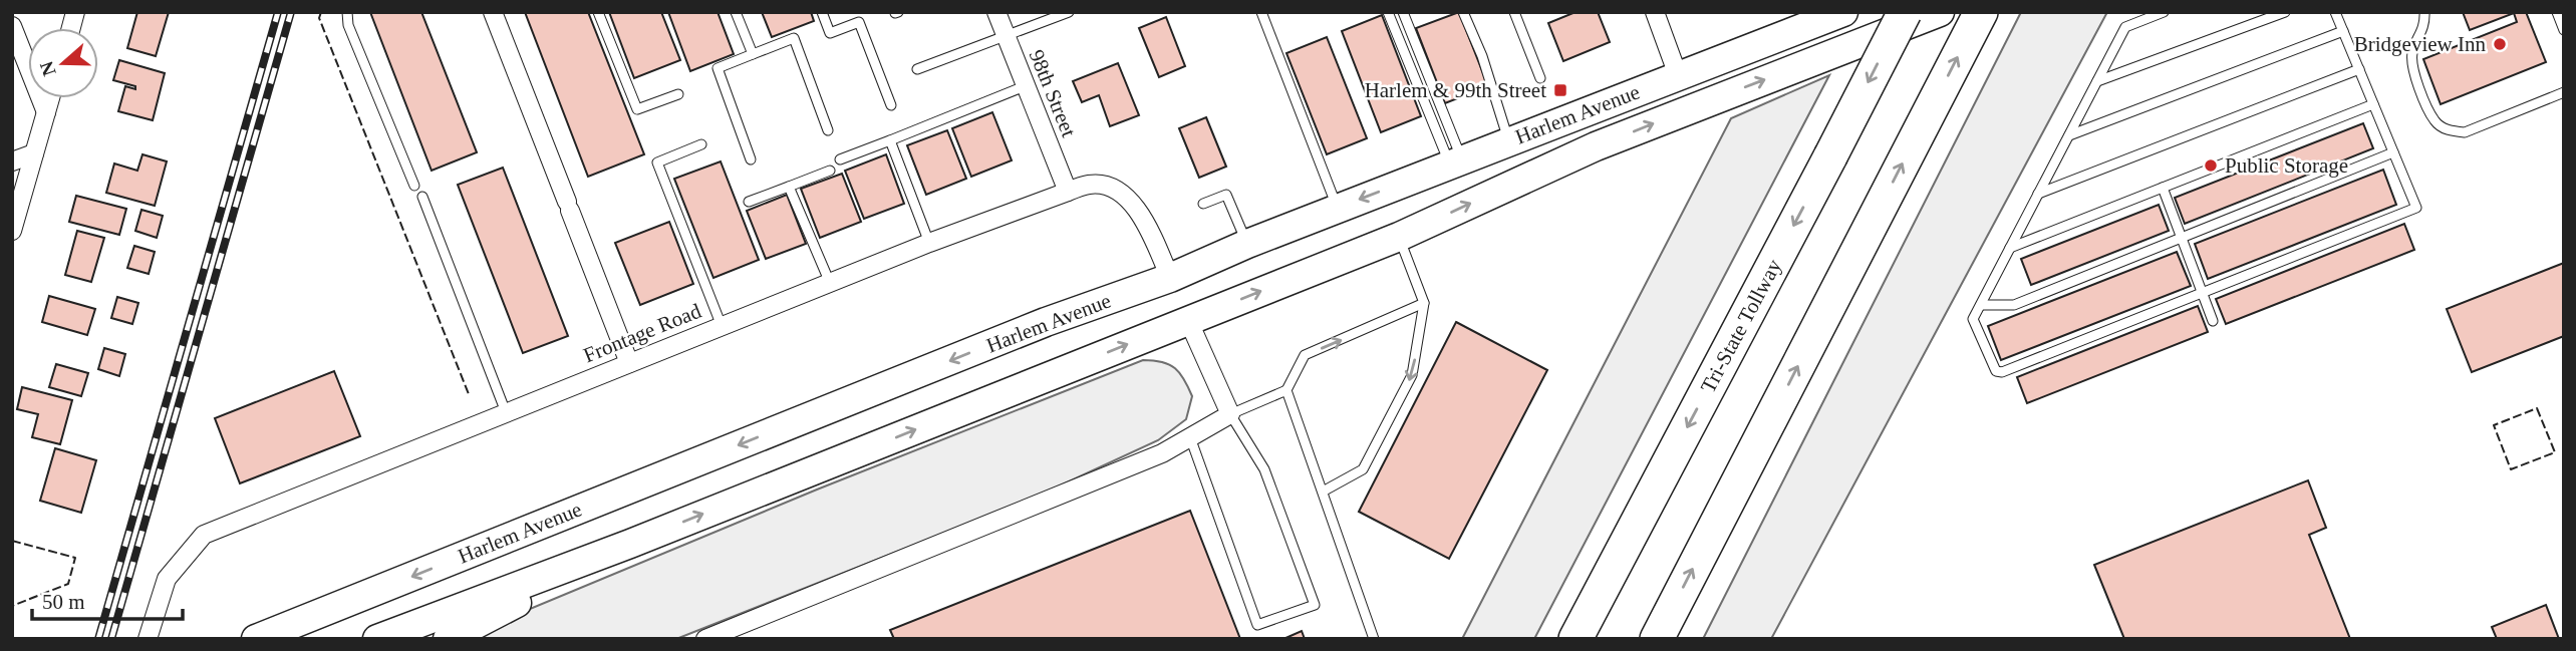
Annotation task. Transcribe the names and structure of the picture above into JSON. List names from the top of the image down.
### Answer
{
  "streets": {
    "highway": ["Tri-State Tollway"],
    "main road": ["Harlem Avenue"],
    "street": ["98th Street", "Frontage Road"]
  },
  "crossings": [
    ["98th Street", "Frontage Road"],
    ["Harlem Avenue", "Frontage Road"]
  ],
  "places": {
    "other": ["Bridgeview Inn", "Public Storage"],
    "transit": ["Harlem & 99th Street"]
  },
  "scale_bar": "50 m",
  "north": "left"
}
